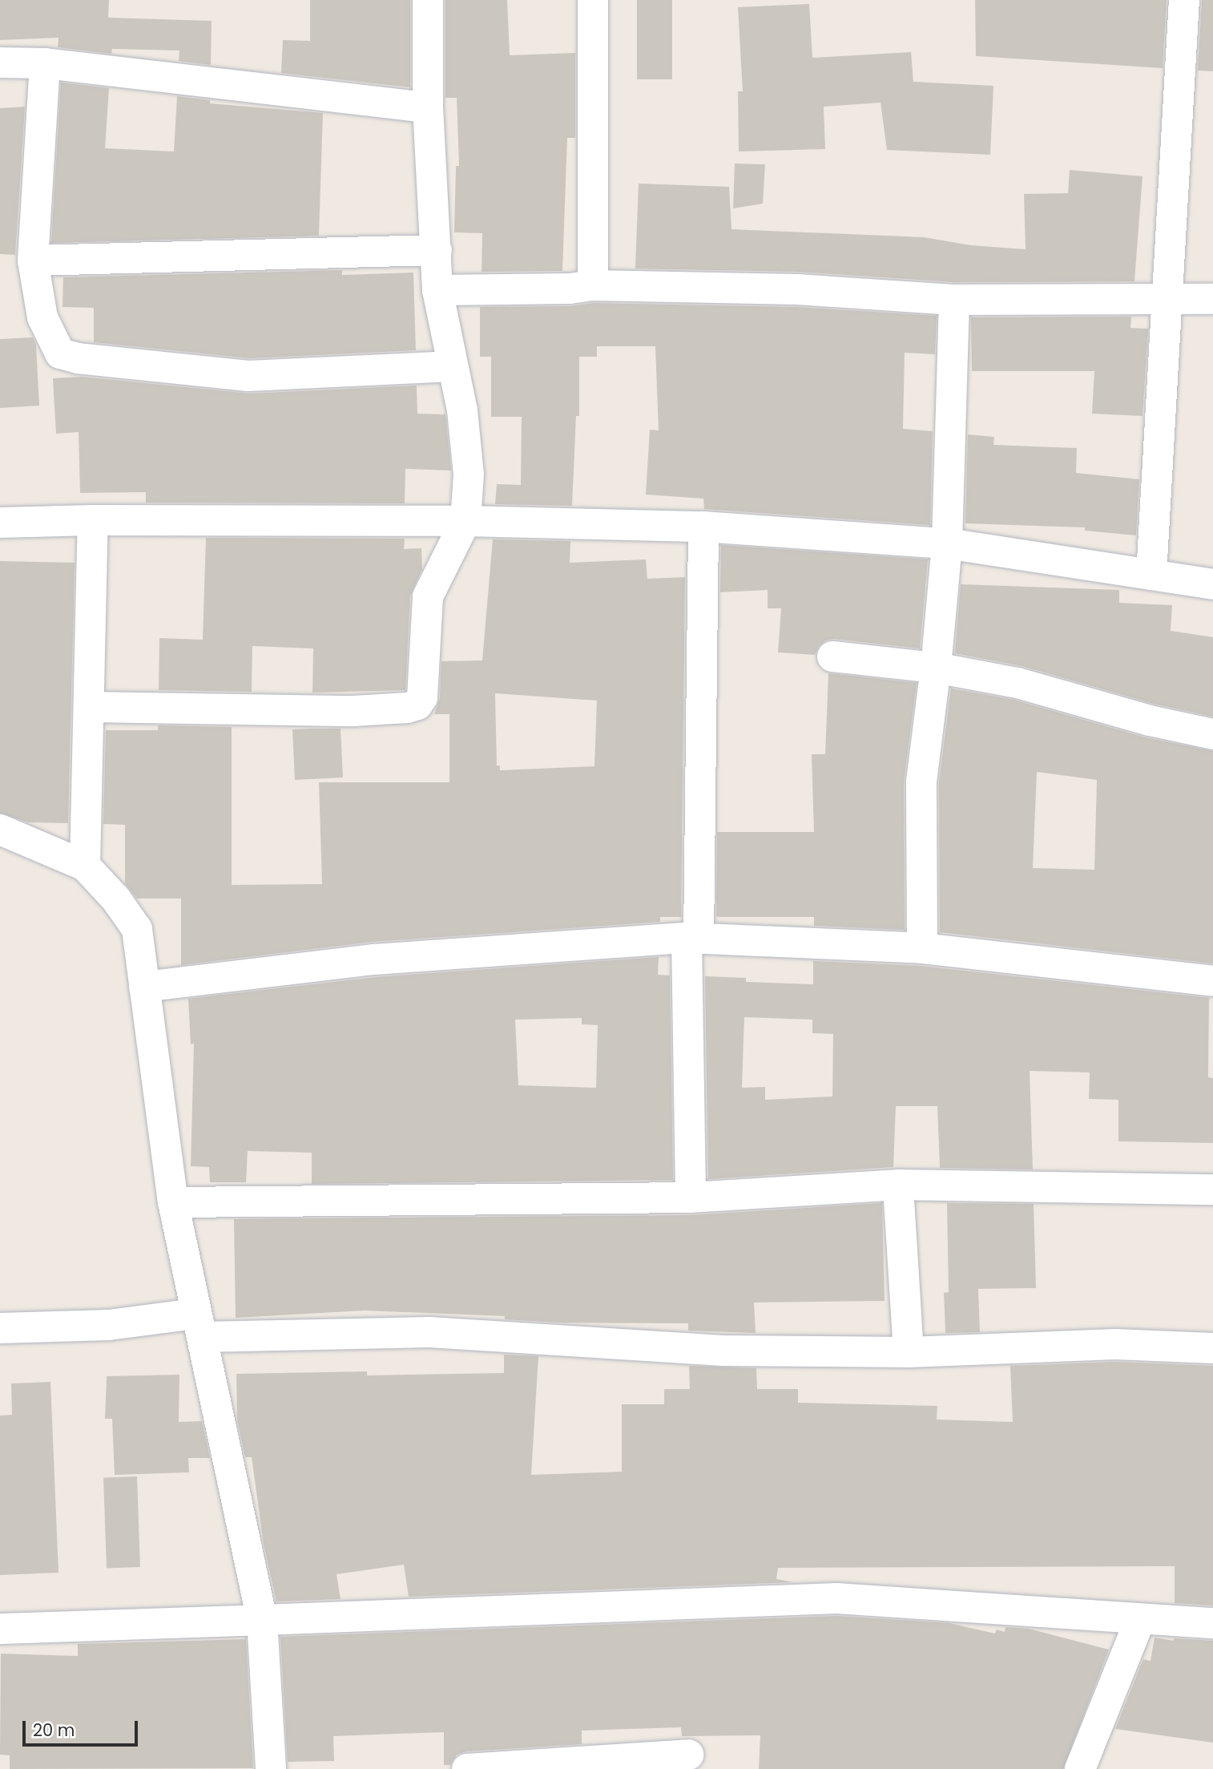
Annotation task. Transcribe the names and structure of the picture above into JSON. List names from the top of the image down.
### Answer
{
  "scale_bar": "20 m"
}
